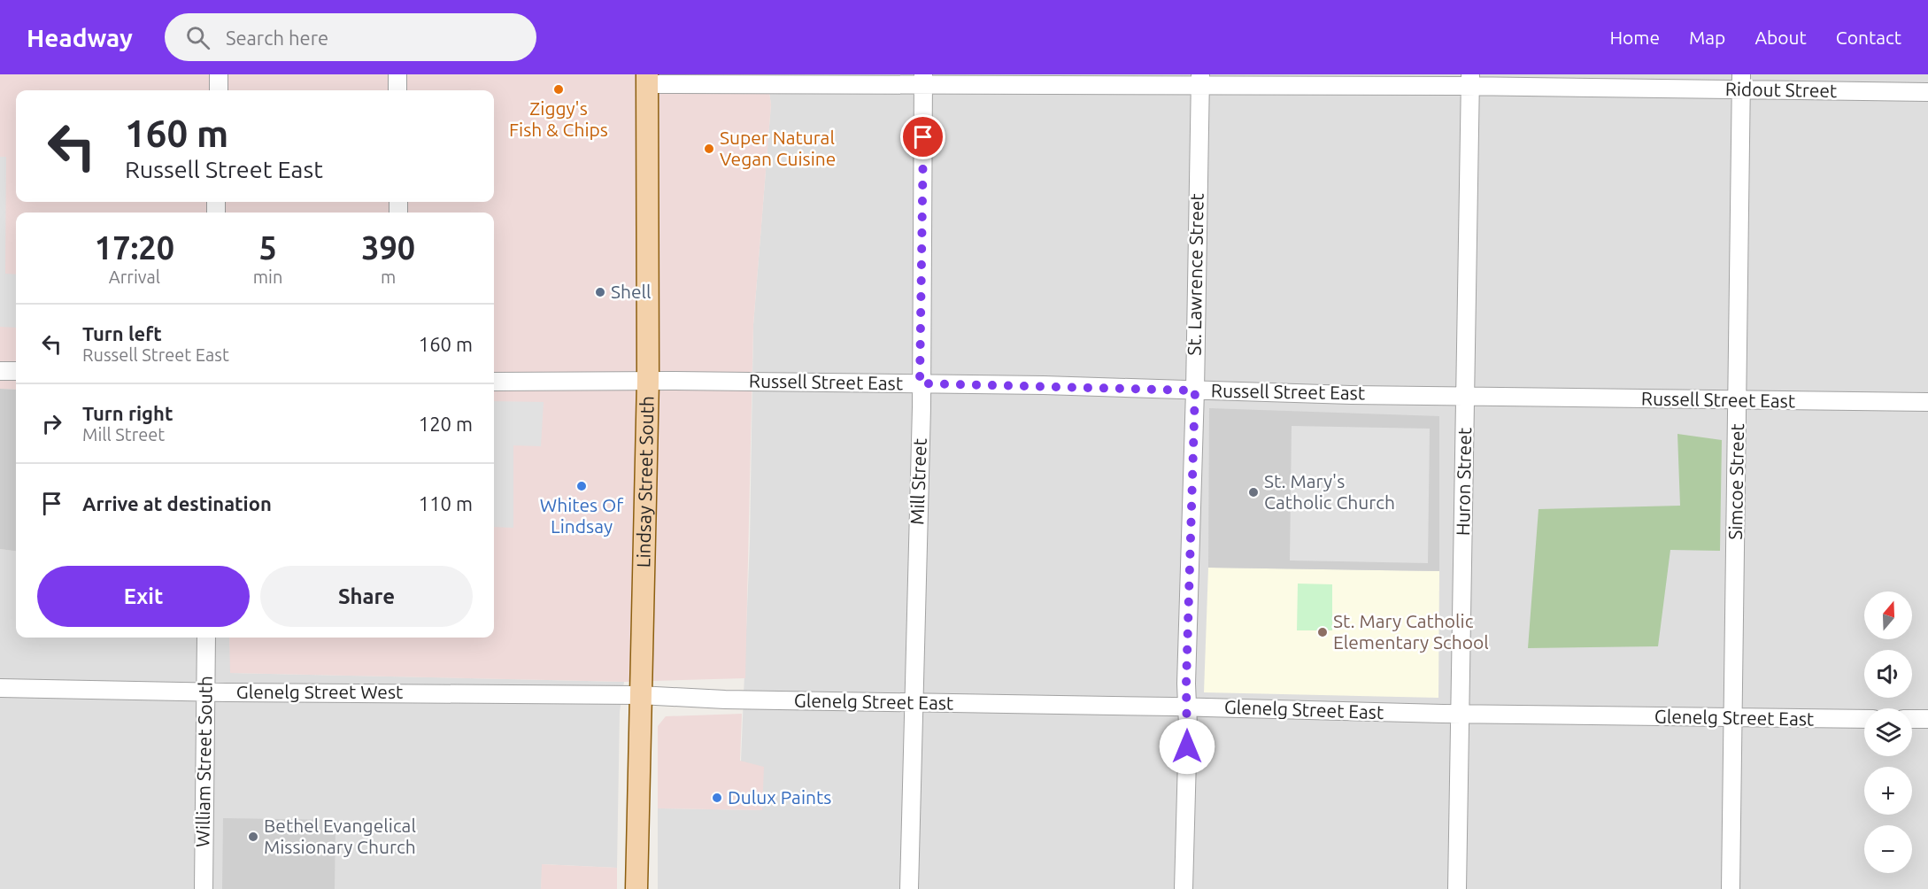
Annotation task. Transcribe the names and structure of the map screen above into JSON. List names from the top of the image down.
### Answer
{
  "streets": {
    "main road": ["Lindsay Street South"],
    "street": [
      "Ridout Street",
      "St. Lawrence Street",
      "Russell Street East",
      "Mill Street",
      "Huron Street",
      "Simcoe Street",
      "Glenelg Street West",
      "Glenelg Street East",
      "William Street South"
    ]
  },
  "crossings": [
    ["Ridout Street", "St. Lawrence Street"],
    ["Ridout Street", "Lindsay Street South"],
    ["Ridout Street", "Mill Street"],
    ["Ridout Street", "Huron Street"],
    ["Ridout Street", "Simcoe Street"],
    ["St. Lawrence Street", "Russell Street East"],
    ["St. Lawrence Street", "Glenelg Street East"],
    ["Russell Street East", "Lindsay Street South"],
    ["Russell Street East", "Mill Street"],
    ["Russell Street East", "Huron Street"],
    ["Russell Street East", "Simcoe Street"],
    ["Lindsay Street South", "Glenelg Street West"],
    ["Lindsay Street South", "Glenelg Street East"],
    ["Mill Street", "Glenelg Street East"],
    ["Huron Street", "Glenelg Street East"],
    ["Simcoe Street", "Glenelg Street East"],
    ["Glenelg Street West", "Glenelg Street East"],
    ["Glenelg Street West", "William Street South"]
  ],
  "places": [
    "Ziggy's Fish & Chips",
    "Super Natural Vegan Cuisine",
    "Shell",
    "Whites Of Lindsay",
    "St. Mary's Catholic Church",
    "St. Mary Catholic Elementary School",
    "Dulux Paints",
    "Bethel Evangelical Missionary Church"
  ],
  "north": "top",
  "page": {
    "header": "Headway",
    "search": "Search here",
    "nav": [
      "Home",
      "Map",
      "About",
      "Contact"
    ],
    "turn": ["160 m", "Russell Street East"],
    "eta": [
      "17:20",
      "Arrival",
      "5",
      "min",
      "390",
      "m"
    ],
    "list": [
      {
        "name": "Turn left",
        "note": "Russell Street East",
        "value": "160 m"
      },
      {
        "name": "Turn right",
        "note": "Mill Street",
        "value": "120 m"
      },
      {
        "name": "Arrive at destination",
        "value": "110 m"
      }
    ],
    "buttons": ["Exit", "Share"],
    "map_buttons": ["+", "−"]
  }
}
